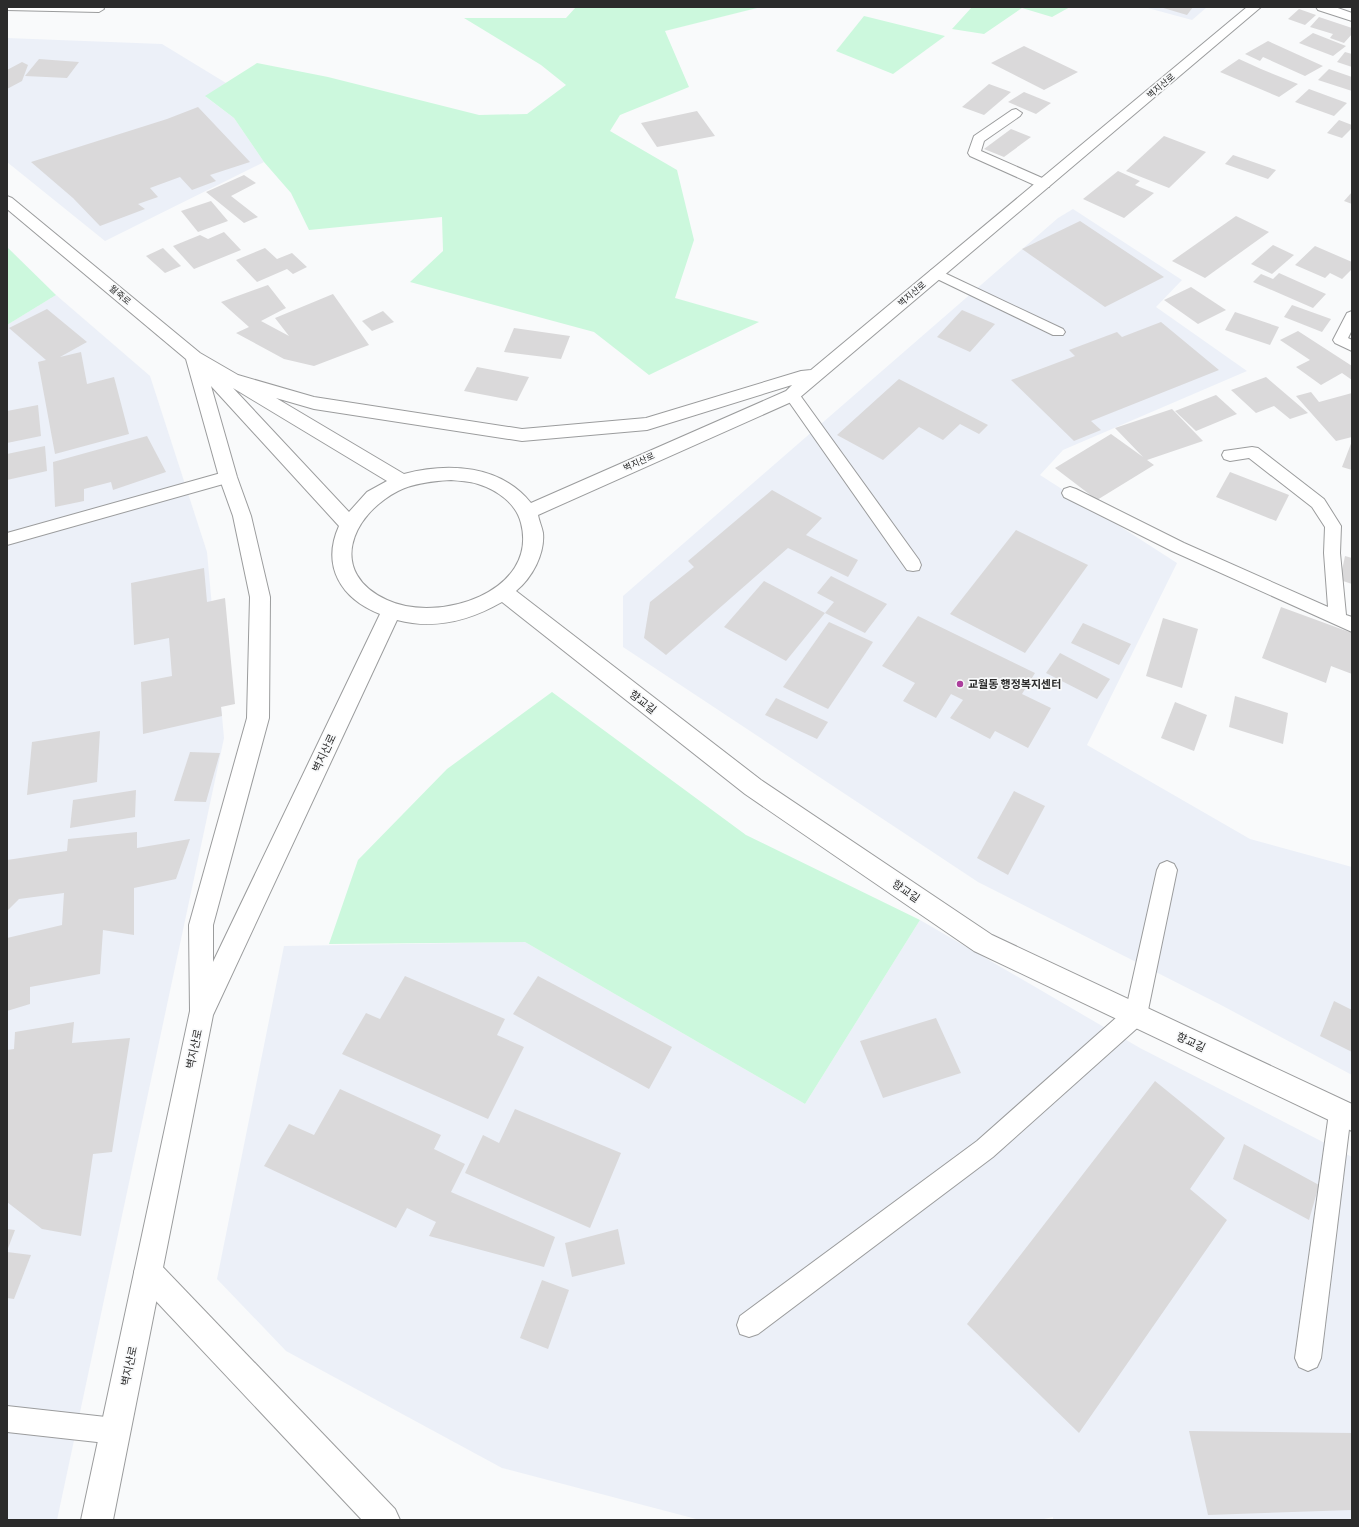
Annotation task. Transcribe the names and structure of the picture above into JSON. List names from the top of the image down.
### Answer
{
  "streets": {
    "street": ["벽지산로", "월죽로", "향교길"]
  },
  "places": ["교월동 행정복지센터"]
}
